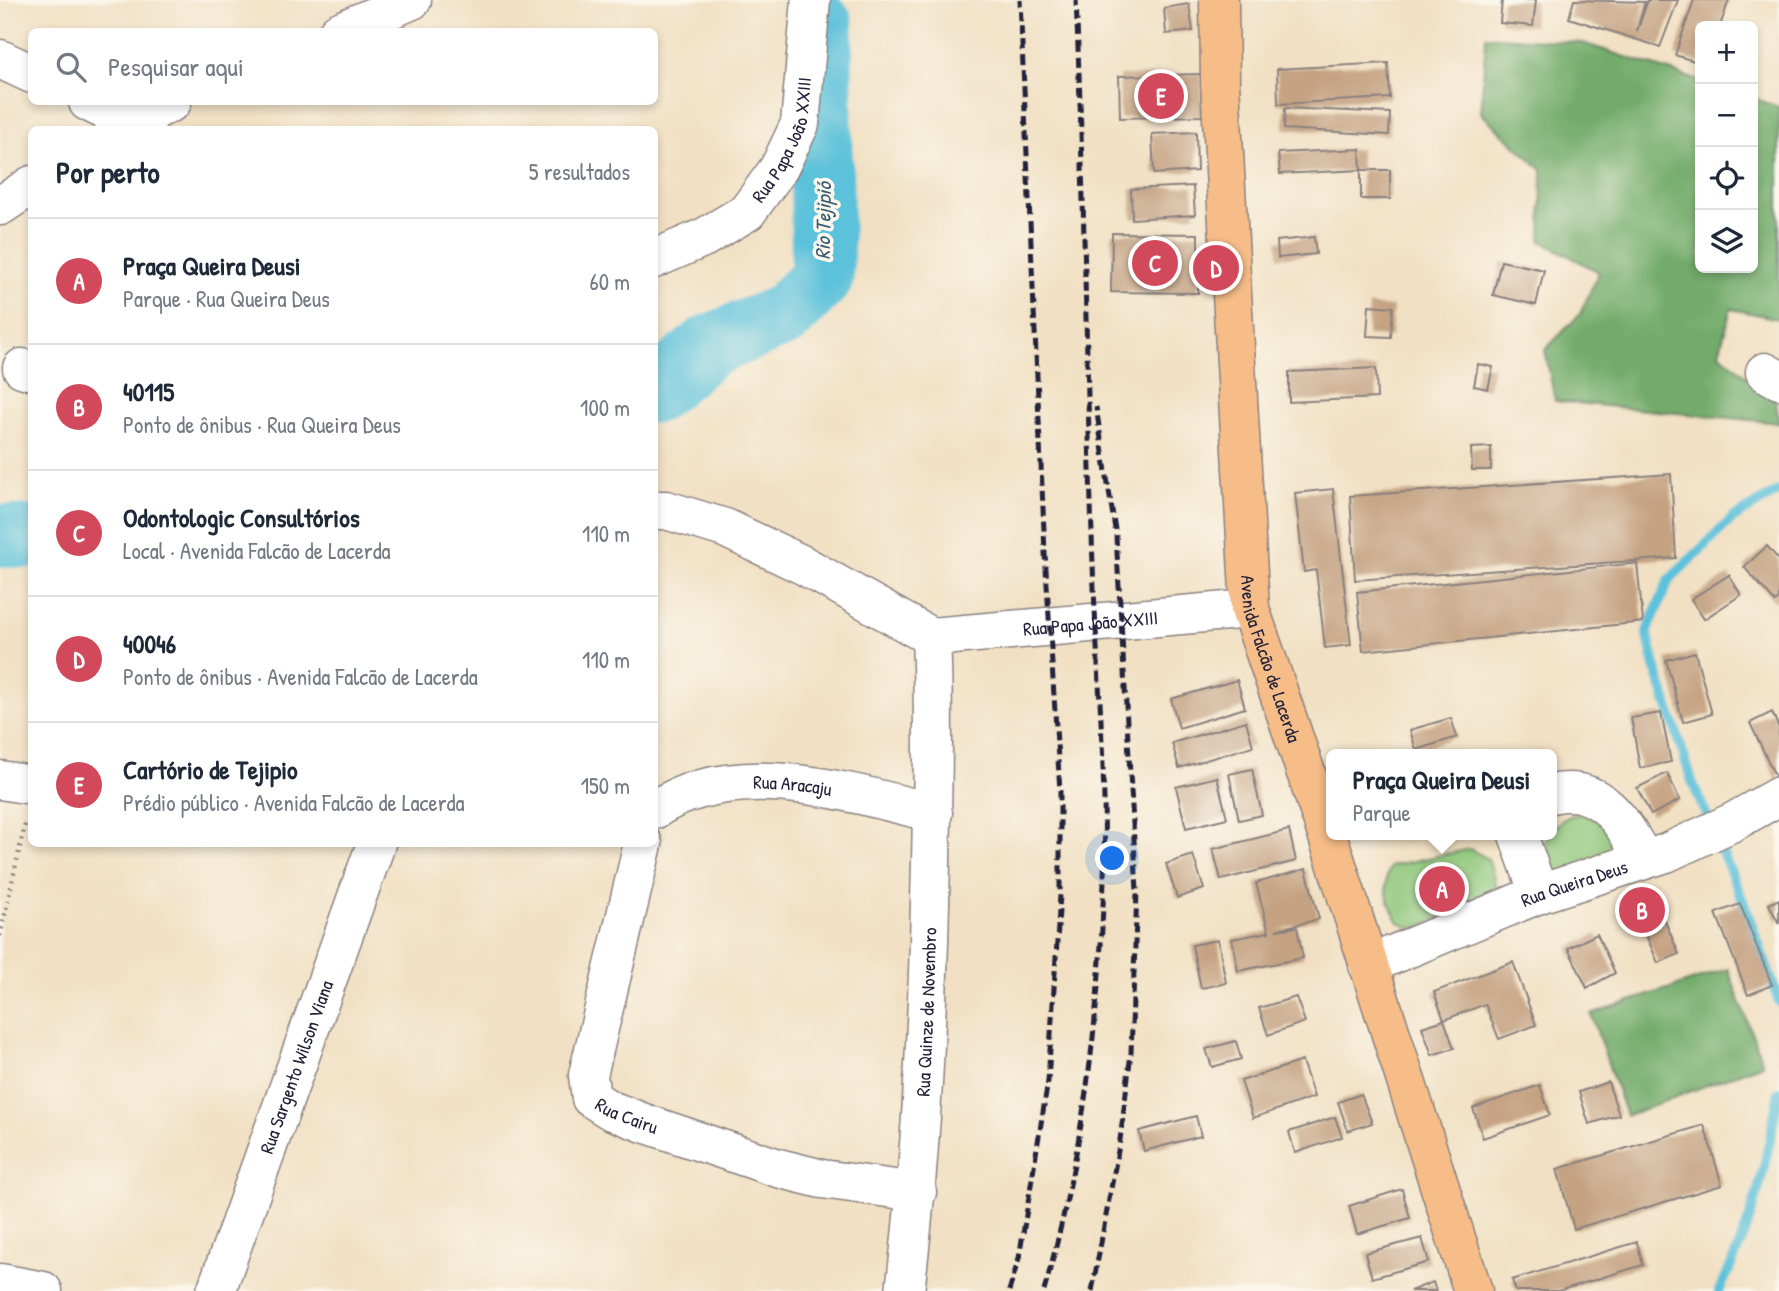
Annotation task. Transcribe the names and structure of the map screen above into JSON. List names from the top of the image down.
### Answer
{
  "streets": {
    "main road": ["Avenida Falcão de Lacerda"],
    "street": [
      "Rua Papa João XXIII",
      "Rua Aracaju",
      "Rua Queira Deus",
      "Rua Quinze de Novembro",
      "Rua Sargento Wilson Viana",
      "Rua Cairu"
    ]
  },
  "crossings": [
    ["Rua Papa João XXIII", "Avenida Falcão de Lacerda"],
    ["Rua Papa João XXIII", "Rua Quinze de Novembro"],
    ["Avenida Falcão de Lacerda", "Rua Queira Deus"],
    ["Rua Aracaju", "Rua Quinze de Novembro"],
    ["Rua Quinze de Novembro", "Rua Cairu"]
  ],
  "water": ["Rio Tejipió"],
  "page": {
    "map_buttons": ["+", "−"],
    "search": "Pesquisar aqui",
    "pins": [
      "E",
      "C",
      "D",
      "A",
      "B"
    ],
    "heading": ["Por perto", "5 resultados"],
    "list": [
      {
        "mark": "A",
        "name": "Praça Queira Deusi",
        "note": "Parque · Rua Queira Deus",
        "value": "60 m"
      },
      {
        "mark": "B",
        "name": "40115",
        "note": "Ponto de ônibus · Rua Queira Deus",
        "value": "100 m"
      },
      {
        "mark": "C",
        "name": "Odontologic Consultórios",
        "note": "Local · Avenida Falcão de Lacerda",
        "value": "110 m"
      },
      {
        "mark": "D",
        "name": "40046",
        "note": "Ponto de ônibus · Avenida Falcão de Lacerda",
        "value": "110 m"
      },
      {
        "mark": "E",
        "name": "Cartório de Tejipio",
        "note": "Prédio público · Avenida Falcão de Lacerda",
        "value": "150 m"
      }
    ],
    "popup": ["Praça Queira Deusi", "Parque"]
  }
}
